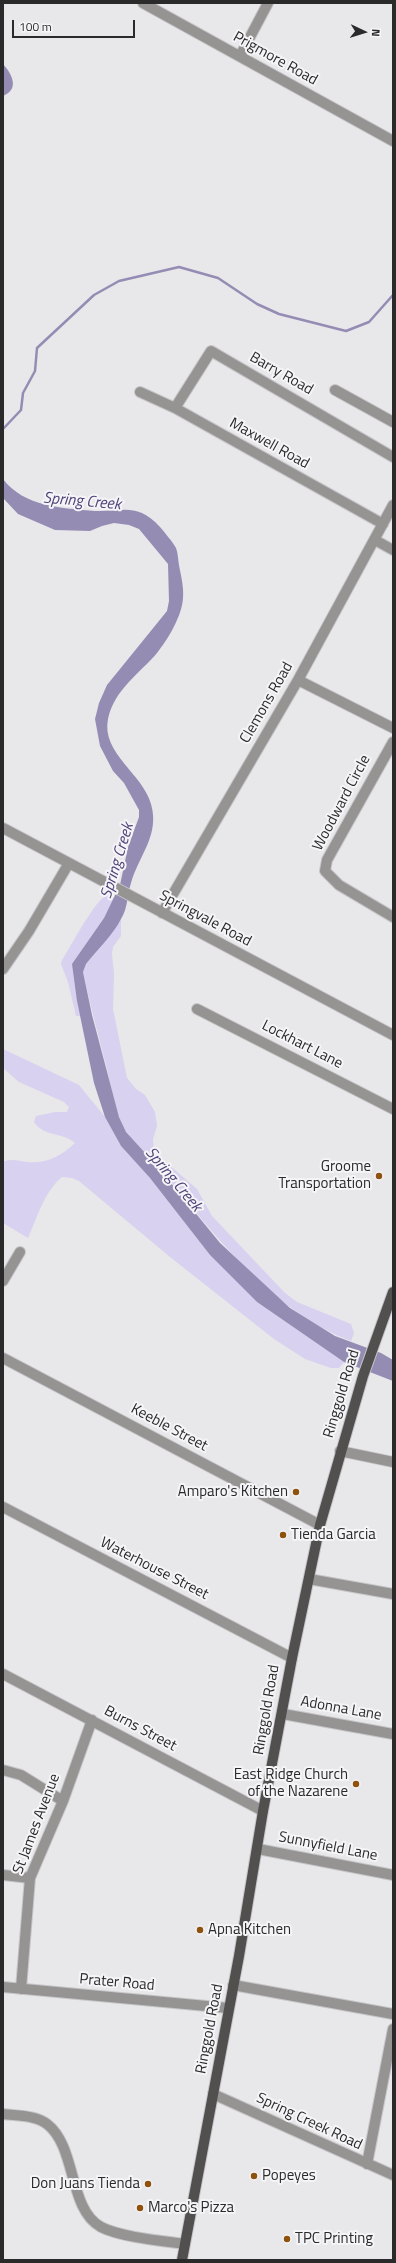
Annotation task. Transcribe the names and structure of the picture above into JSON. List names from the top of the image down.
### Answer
{
  "streets": {
    "main road": ["Ringgold Road"],
    "street": [
      "Prigmore Road",
      "Barry Road",
      "Maxwell Road",
      "Clemons Road",
      "Woodward Circle",
      "Springvale Road",
      "Lockhart Lane",
      "Keeble Street",
      "Waterhouse Street",
      "Adonna Lane",
      "Burns Street",
      "St James Avenue",
      "Sunnyfield Lane",
      "Prater Road",
      "Spring Creek Road"
    ]
  },
  "crossings": [
    ["Barry Road", "Maxwell Road"],
    ["Maxwell Road", "Clemons Road"],
    ["Clemons Road", "Springvale Road"],
    ["Ringgold Road", "Keeble Street"],
    ["Ringgold Road", "Waterhouse Street"],
    ["Ringgold Road", "Adonna Lane"],
    ["Ringgold Road", "Burns Street"],
    ["Ringgold Road", "Sunnyfield Lane"],
    ["Ringgold Road", "Prater Road"],
    ["Ringgold Road", "Spring Creek Road"],
    ["Burns Street", "St James Avenue"],
    ["St James Avenue", "Prater Road"]
  ],
  "water": ["Spring Creek"],
  "places": [
    "Groome Transportation",
    "Amparo's Kitchen",
    "Tienda Garcia",
    "East Ridge Church of the Nazarene",
    "Apna Kitchen",
    "Popeyes",
    "Don Juans Tienda",
    "Marco's Pizza",
    "TPC Printing"
  ],
  "scale_bar": "100 m",
  "north": "right"
}
